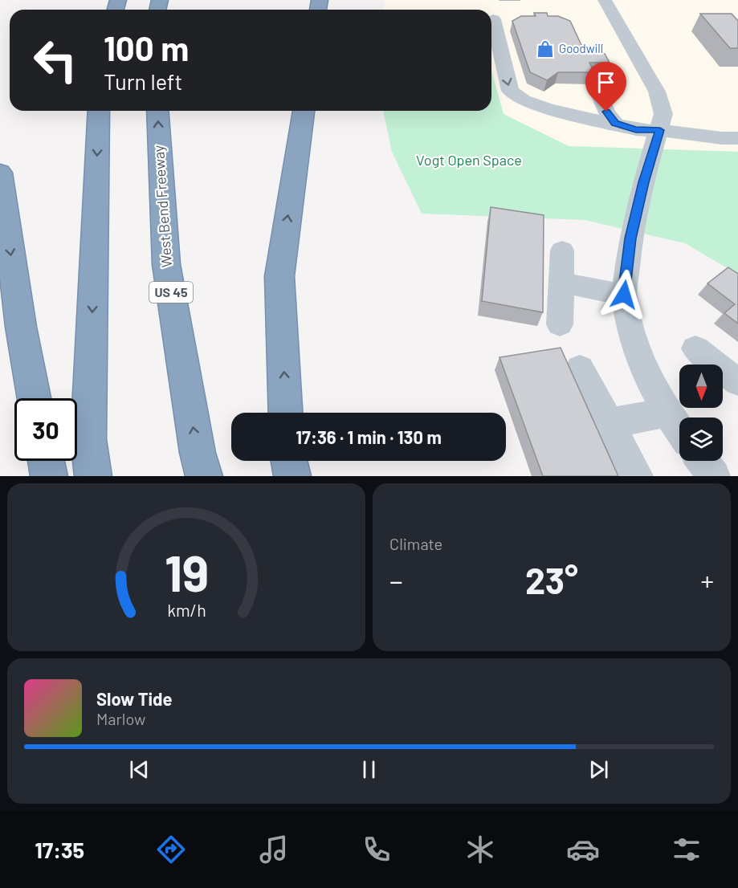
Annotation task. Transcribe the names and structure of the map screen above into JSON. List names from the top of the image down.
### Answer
{
  "streets": {
    "highway": ["West Bend Freeway", "US 45"]
  },
  "parks": ["Vogt Open Space"],
  "places": {
    "shop": ["Goodwill"]
  },
  "north": "bottom",
  "page": {
    "turn": ["100 m", "Turn left"],
    "limit": "30",
    "trip": "17:36 · 1 min · 130 m",
    "tile": "Climate",
    "heat": ["−", "23°", "+"],
    "song": ["Slow Tide", "Marlow"],
    "tabs": "17:35",
    "gauge": ["19", "km/h"]
  }
}
